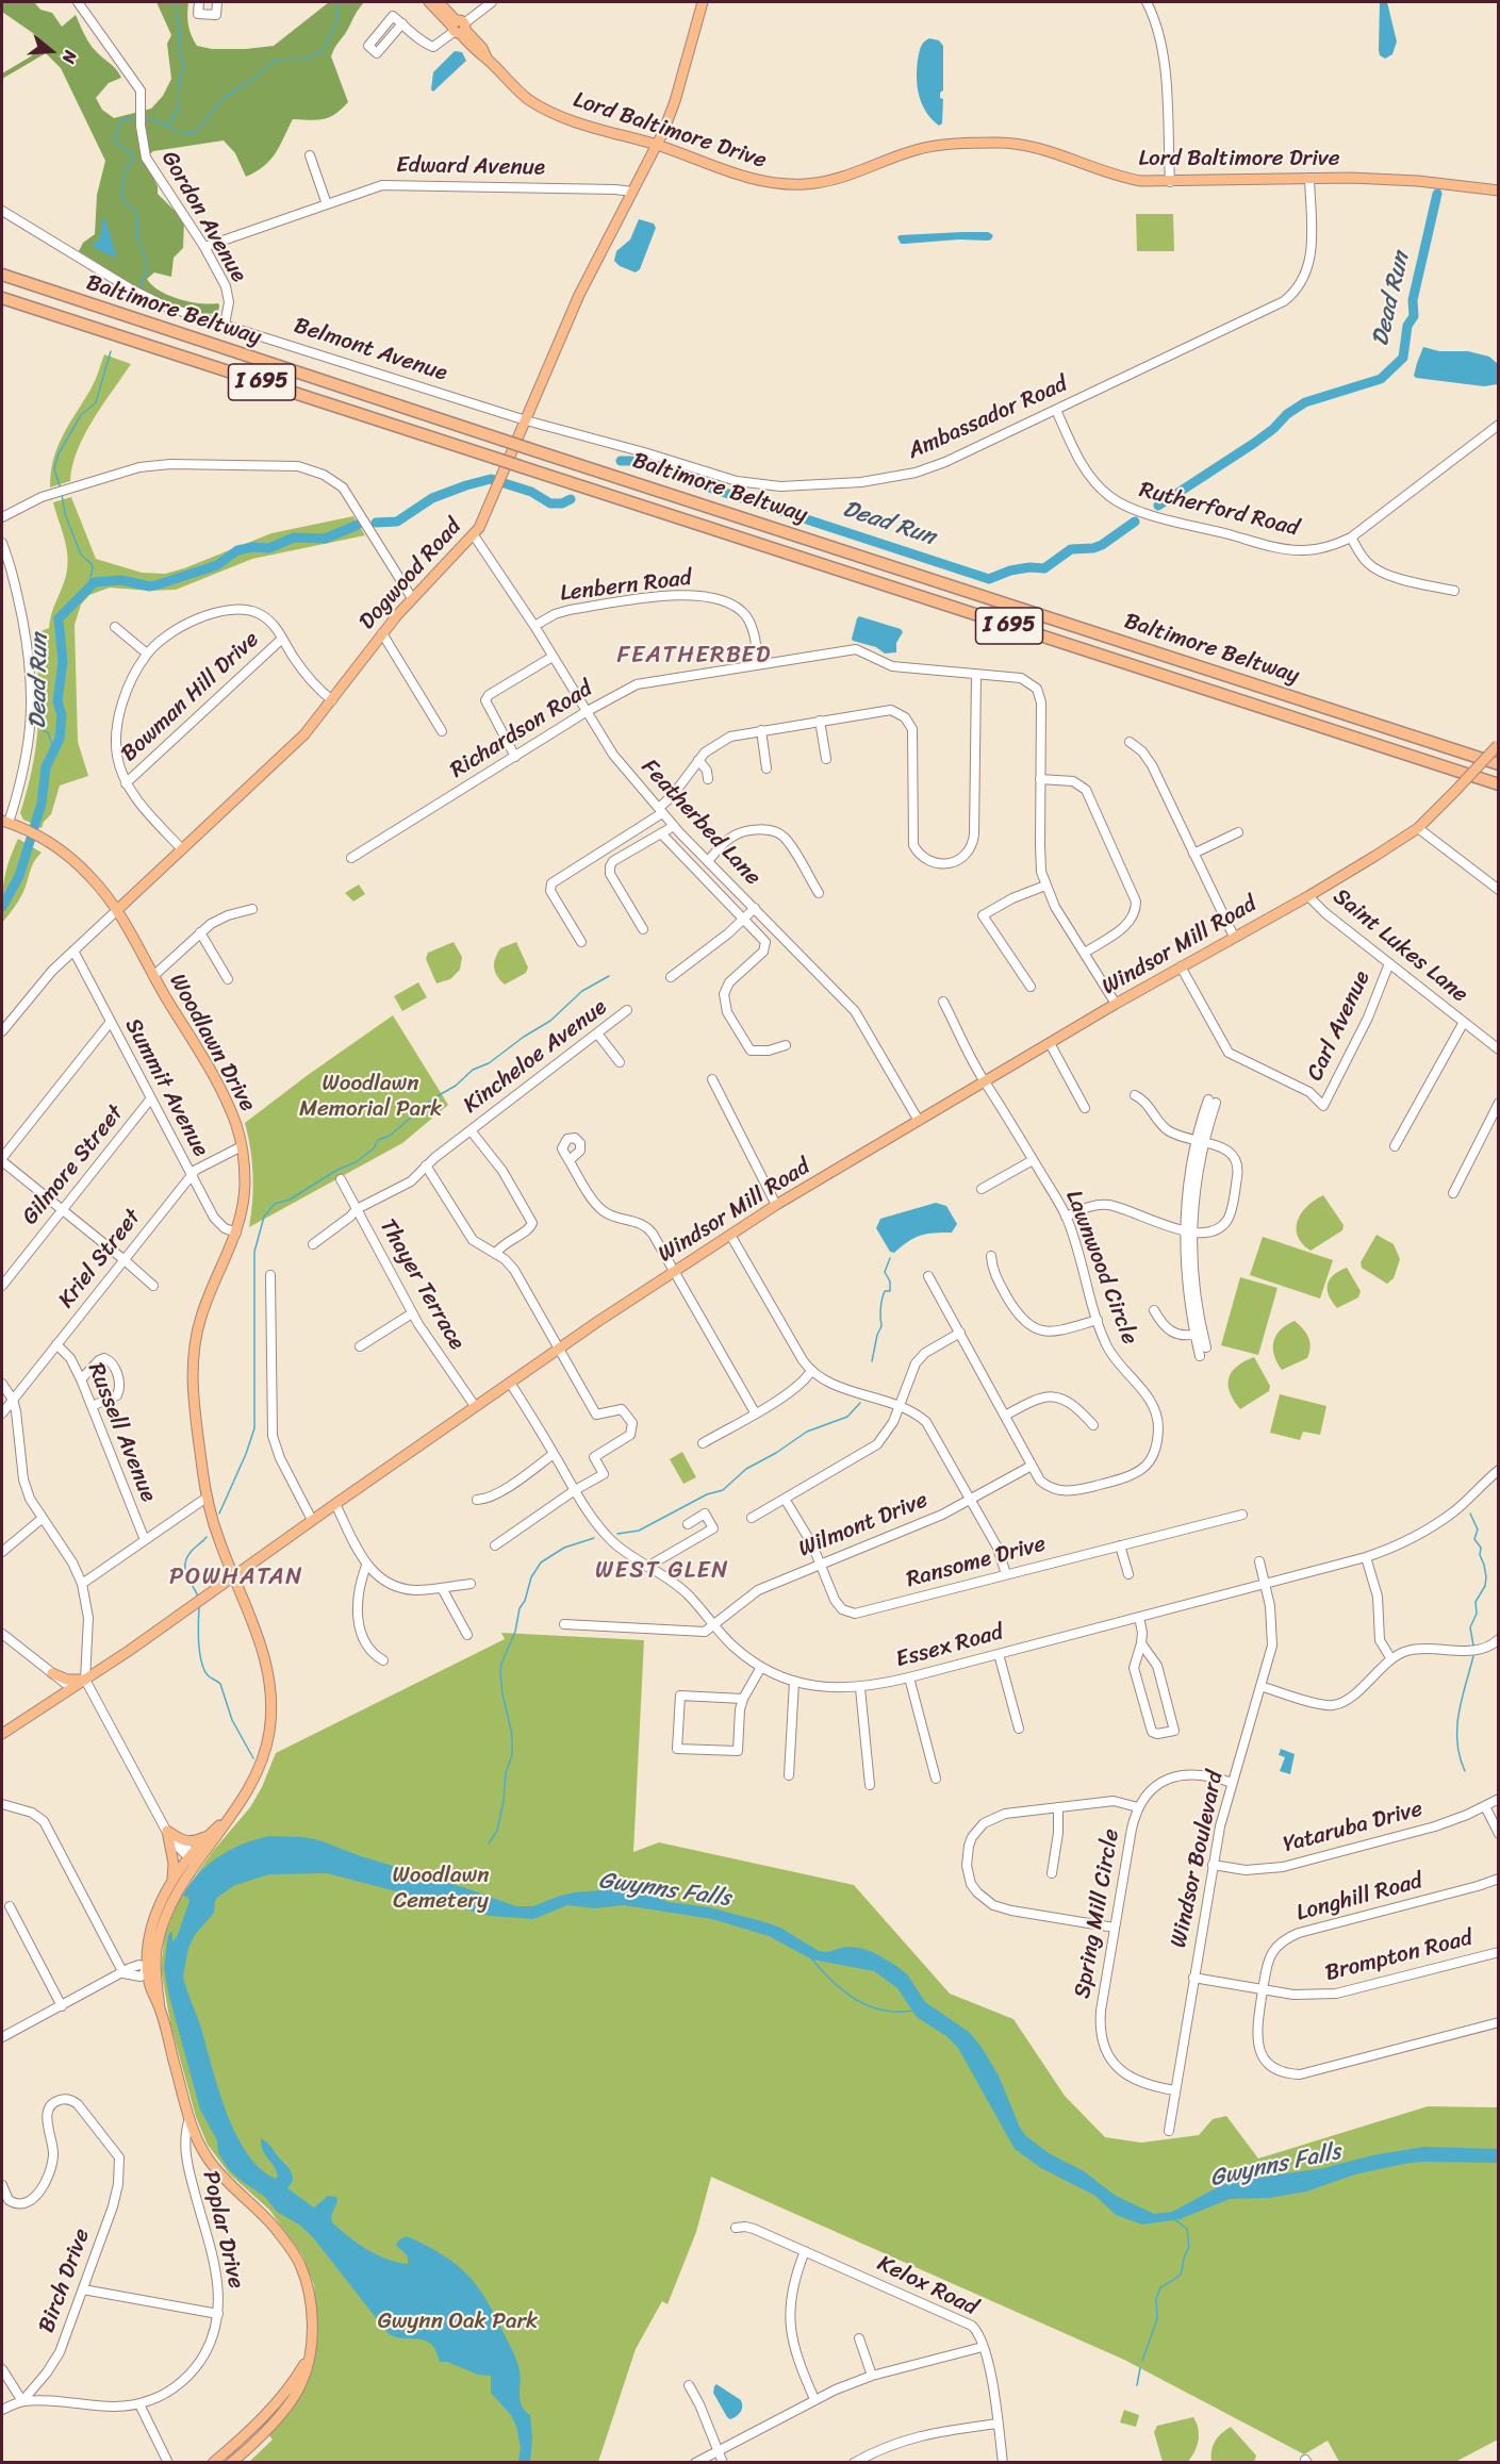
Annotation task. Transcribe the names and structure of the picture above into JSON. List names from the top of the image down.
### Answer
{
  "streets": {
    "highway": ["Baltimore Beltway", "I 695"],
    "main road": [
      "Lord Baltimore Drive",
      "Dogwood Road",
      "Windsor Mill Road",
      "Woodlawn Drive"
    ],
    "street": [
      "Edward Avenue",
      "Gordon Avenue",
      "Belmont Avenue",
      "Ambassador Road",
      "Rutherford Road",
      "Lenbern Road",
      "Bowman Hill Drive",
      "Richardson Road",
      "Featherbed Lane",
      "Saint Lukes Lane",
      "Carl Avenue",
      "Kincheloe Avenue",
      "Summit Avenue",
      "Gilmore Street",
      "Kriel Street",
      "Lawnwood Circle",
      "Thayer Terrace",
      "Russell Avenue",
      "Wilmont Drive",
      "Ransome Drive",
      "Essex Road",
      "Yataruba Drive",
      "Windsor Boulevard",
      "Longhill Road",
      "Spring Mill Circle",
      "Brompton Road",
      "Poplar Drive",
      "Birch Drive",
      "Kelox Road"
    ]
  },
  "crossings": [
    ["Lord Baltimore Drive", "Ambassador Road"],
    ["Lord Baltimore Drive", "Dogwood Road"],
    ["Edward Avenue", "Gordon Avenue"],
    ["Edward Avenue", "Dogwood Road"],
    ["Gordon Avenue", "Belmont Avenue"],
    ["Belmont Avenue", "Ambassador Road"],
    ["Belmont Avenue", "Dogwood Road"],
    ["Ambassador Road", "Rutherford Road"],
    ["Ambassador Road", "Dogwood Road"],
    ["Dogwood Road", "Featherbed Lane"],
    ["Dogwood Road", "Woodlawn Drive"],
    ["Dogwood Road", "Summit Avenue"],
    ["Lenbern Road", "Richardson Road"],
    ["Lenbern Road", "Featherbed Lane"],
    ["Richardson Road", "Featherbed Lane"],
    ["Featherbed Lane", "Windsor Mill Road"],
    ["Windsor Mill Road", "Saint Lukes Lane"],
    ["Windsor Mill Road", "Carl Avenue"],
    ["Windsor Mill Road", "Woodlawn Drive"],
    ["Windsor Mill Road", "Lawnwood Circle"],
    ["Windsor Mill Road", "Thayer Terrace"],
    ["Windsor Mill Road", "Essex Road"],
    ["Saint Lukes Lane", "Carl Avenue"],
    ["Woodlawn Drive", "Summit Avenue"],
    ["Woodlawn Drive", "Kriel Street"],
    ["Kincheloe Avenue", "Thayer Terrace"],
    ["Summit Avenue", "Gilmore Street"],
    ["Summit Avenue", "Kriel Street"],
    ["Kriel Street", "Russell Avenue"],
    ["Lawnwood Circle", "Wilmont Drive"],
    ["Wilmont Drive", "Ransome Drive"],
    ["Wilmont Drive", "Essex Road"],
    ["Essex Road", "Windsor Boulevard"],
    ["Yataruba Drive", "Windsor Boulevard"],
    ["Windsor Boulevard", "Spring Mill Circle"],
    ["Windsor Boulevard", "Brompton Road"],
    ["Longhill Road", "Brompton Road"],
    ["Poplar Drive", "Birch Drive"]
  ],
  "districts": ["FEATHERBED", "WEST GLEN", "POWHATAN"],
  "water": ["Dead Run", "Gwynns Falls"],
  "parks": ["Woodlawn Memorial Park", "Woodlawn Cemetery", "Gwynn Oak Park"],
  "north": "right"
}
